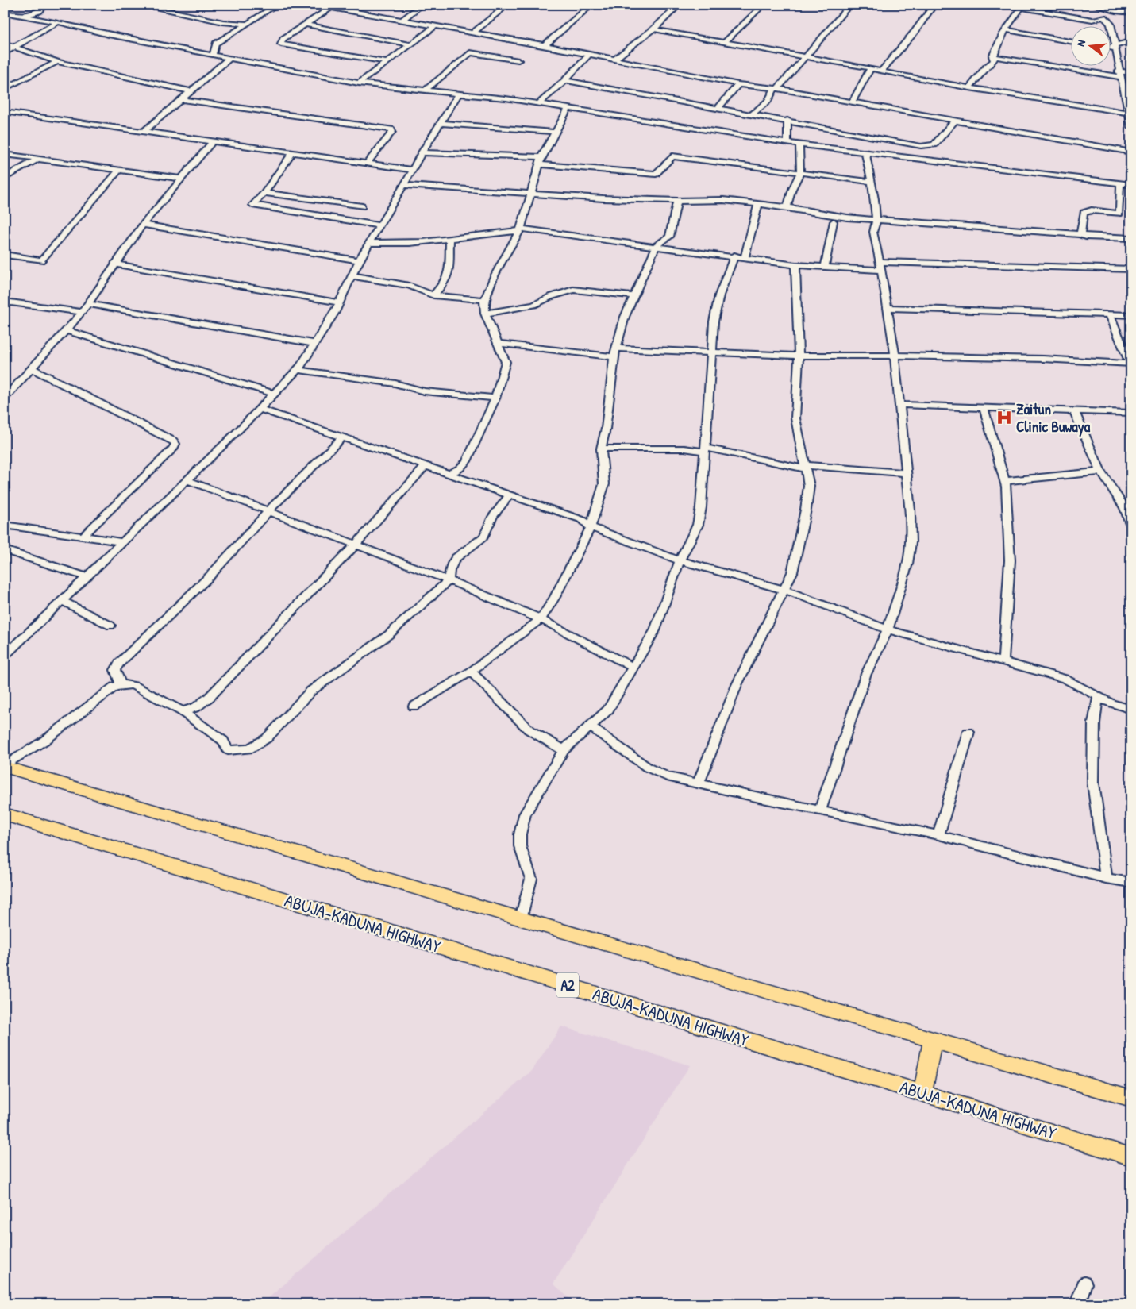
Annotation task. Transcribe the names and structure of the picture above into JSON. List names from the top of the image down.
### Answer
{
  "streets": {
    "highway": ["ABUJA-KADUNA HIGHWAY", "A2"]
  },
  "places": {
    "hospital": ["Zaitun Clinic Buwaya"]
  },
  "north": "left"
}
